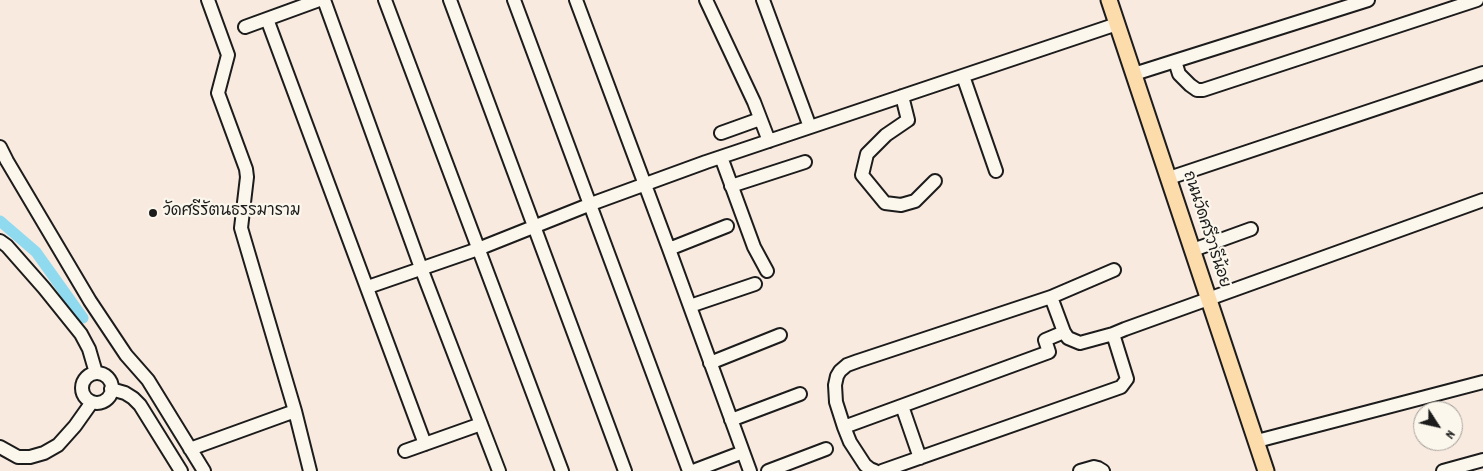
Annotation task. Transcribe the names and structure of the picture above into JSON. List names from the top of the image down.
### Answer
{
  "streets": {
    "main road": ["ถนนวัดศรีวารีน้อย"]
  },
  "places": ["วัดศรีรัตนธรรมาราม"],
  "north": "bottom right"
}
